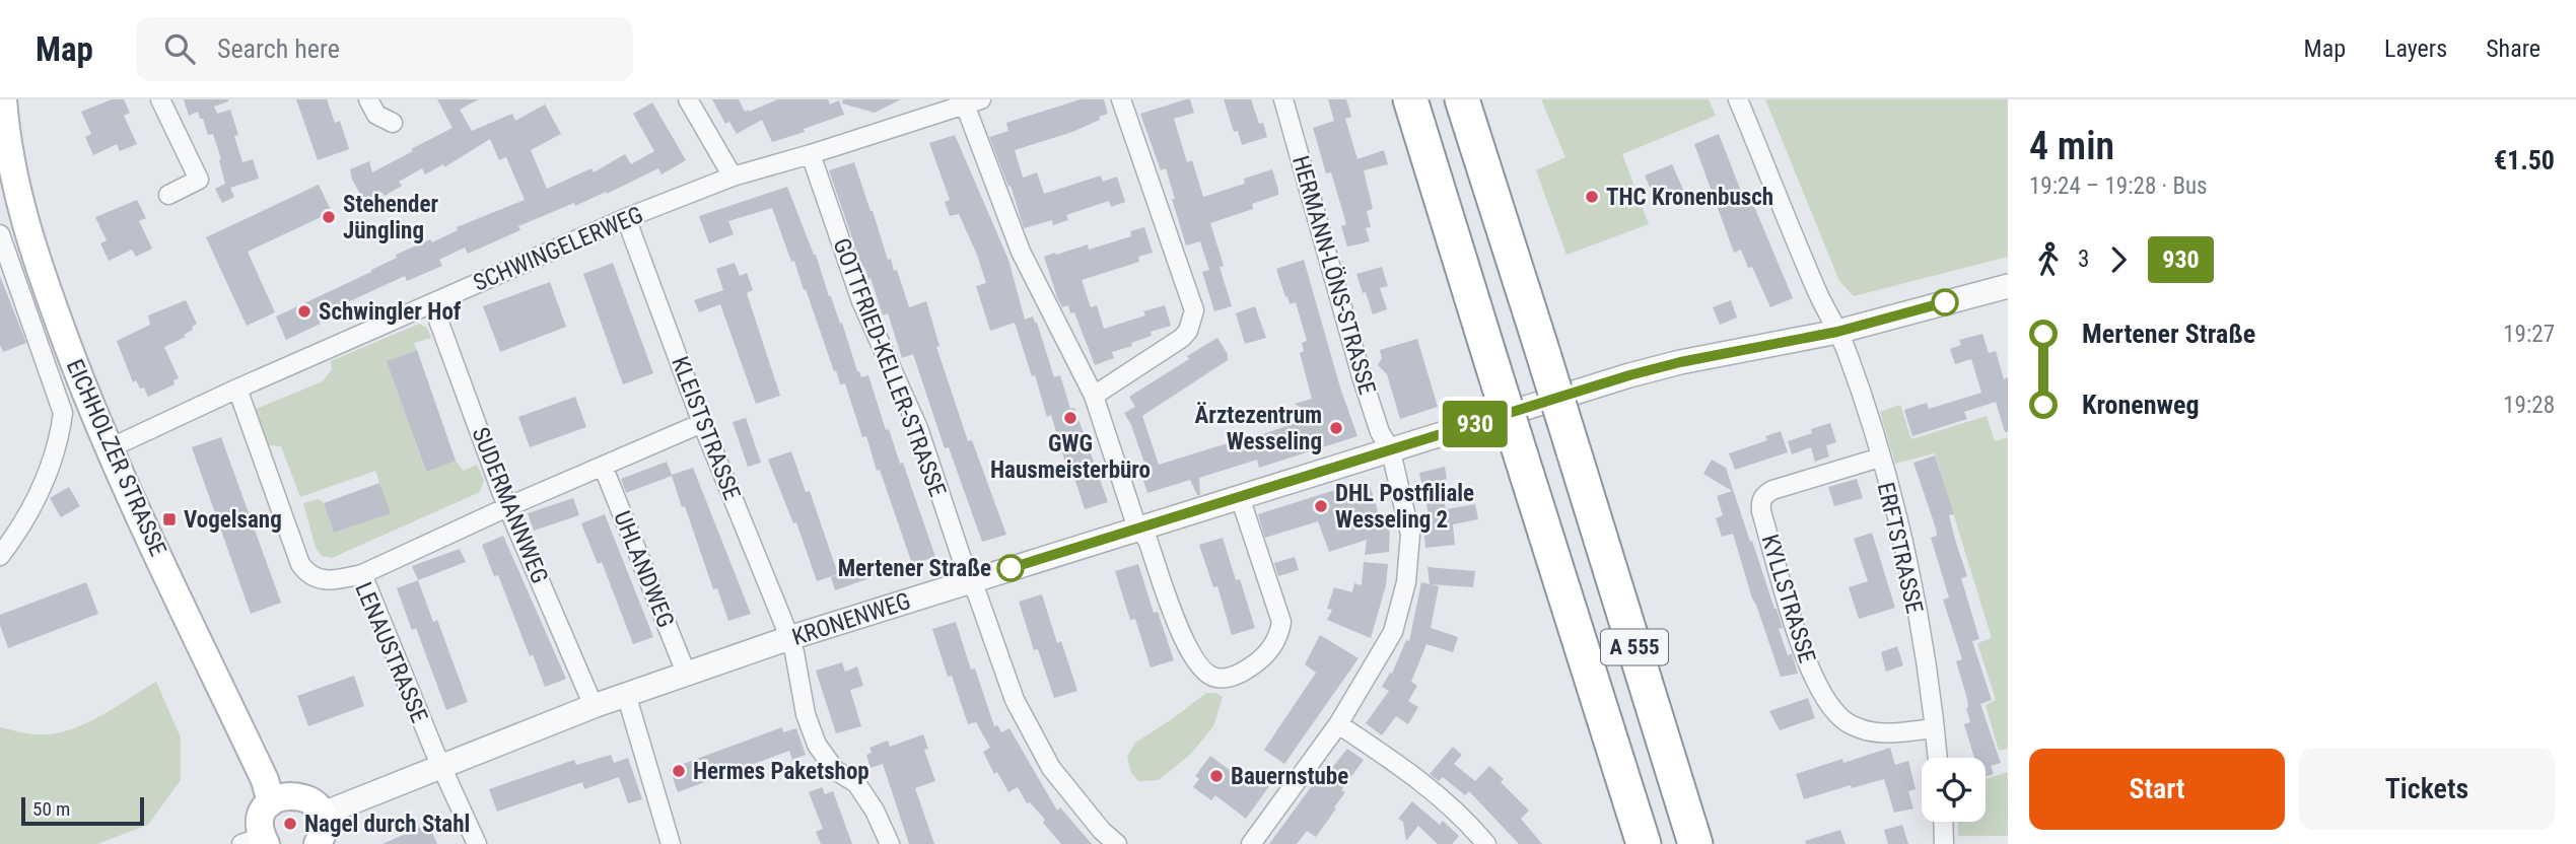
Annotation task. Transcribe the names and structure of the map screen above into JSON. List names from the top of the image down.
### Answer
{
  "streets": {
    "highway": ["A 555"],
    "main road": ["EICHHOLZER STRASSE"],
    "street": [
      "SCHWINGELERWEG",
      "HERMANN-LÖNS-STRASSE",
      "GOTTFRIED-KELLER-STRASSE",
      "KLEISTSTRASSE",
      "SUDERMANNWEG",
      "ERFTSTRASSE",
      "UHLANDWEG",
      "KYLLSTRASSE",
      "KRONENWEG",
      "LENAUSTRASSE"
    ]
  },
  "crossings": [
    ["SCHWINGELERWEG", "GOTTFRIED-KELLER-STRASSE"],
    ["SCHWINGELERWEG", "KLEISTSTRASSE"],
    ["SCHWINGELERWEG", "EICHHOLZER STRASSE"],
    ["SCHWINGELERWEG", "SUDERMANNWEG"],
    ["SCHWINGELERWEG", "LENAUSTRASSE"],
    ["HERMANN-LÖNS-STRASSE", "KRONENWEG"],
    ["GOTTFRIED-KELLER-STRASSE", "KRONENWEG"],
    ["KLEISTSTRASSE", "KRONENWEG"],
    ["SUDERMANNWEG", "KRONENWEG"],
    ["ERFTSTRASSE", "KYLLSTRASSE"],
    ["ERFTSTRASSE", "KRONENWEG"],
    ["UHLANDWEG", "KRONENWEG"],
    ["KRONENWEG", "LENAUSTRASSE"]
  ],
  "places": {
    "other": [
      "THC Kronenbusch",
      "Stehender Jüngling",
      "Schwingler Hof",
      "GWG Hausmeisterbüro",
      "Ärztezentrum Wesseling",
      "DHL Postfiliale Wesseling 2",
      "Mertener Straße",
      "Hermes Paketshop",
      "Bauernstube",
      "Nagel durch Stahl"
    ],
    "transit": ["Vogelsang"]
  },
  "lines": ["bus line 930"],
  "scale_bar": "50 m",
  "page": {
    "header": "Map",
    "search": "Search here",
    "nav": ["Map", "Layers", "Share"],
    "on_map": "930",
    "heading": ["4 min", "19:24 – 19:28 · Bus", "€1.50"],
    "legs": ["3", "930"],
    "list": [
      {
        "name": "Mertener Straße",
        "value": "19:27"
      },
      {
        "name": "Kronenweg",
        "value": "19:28"
      }
    ],
    "buttons": ["Start", "Tickets"],
    "scale": "50 m"
  }
}
